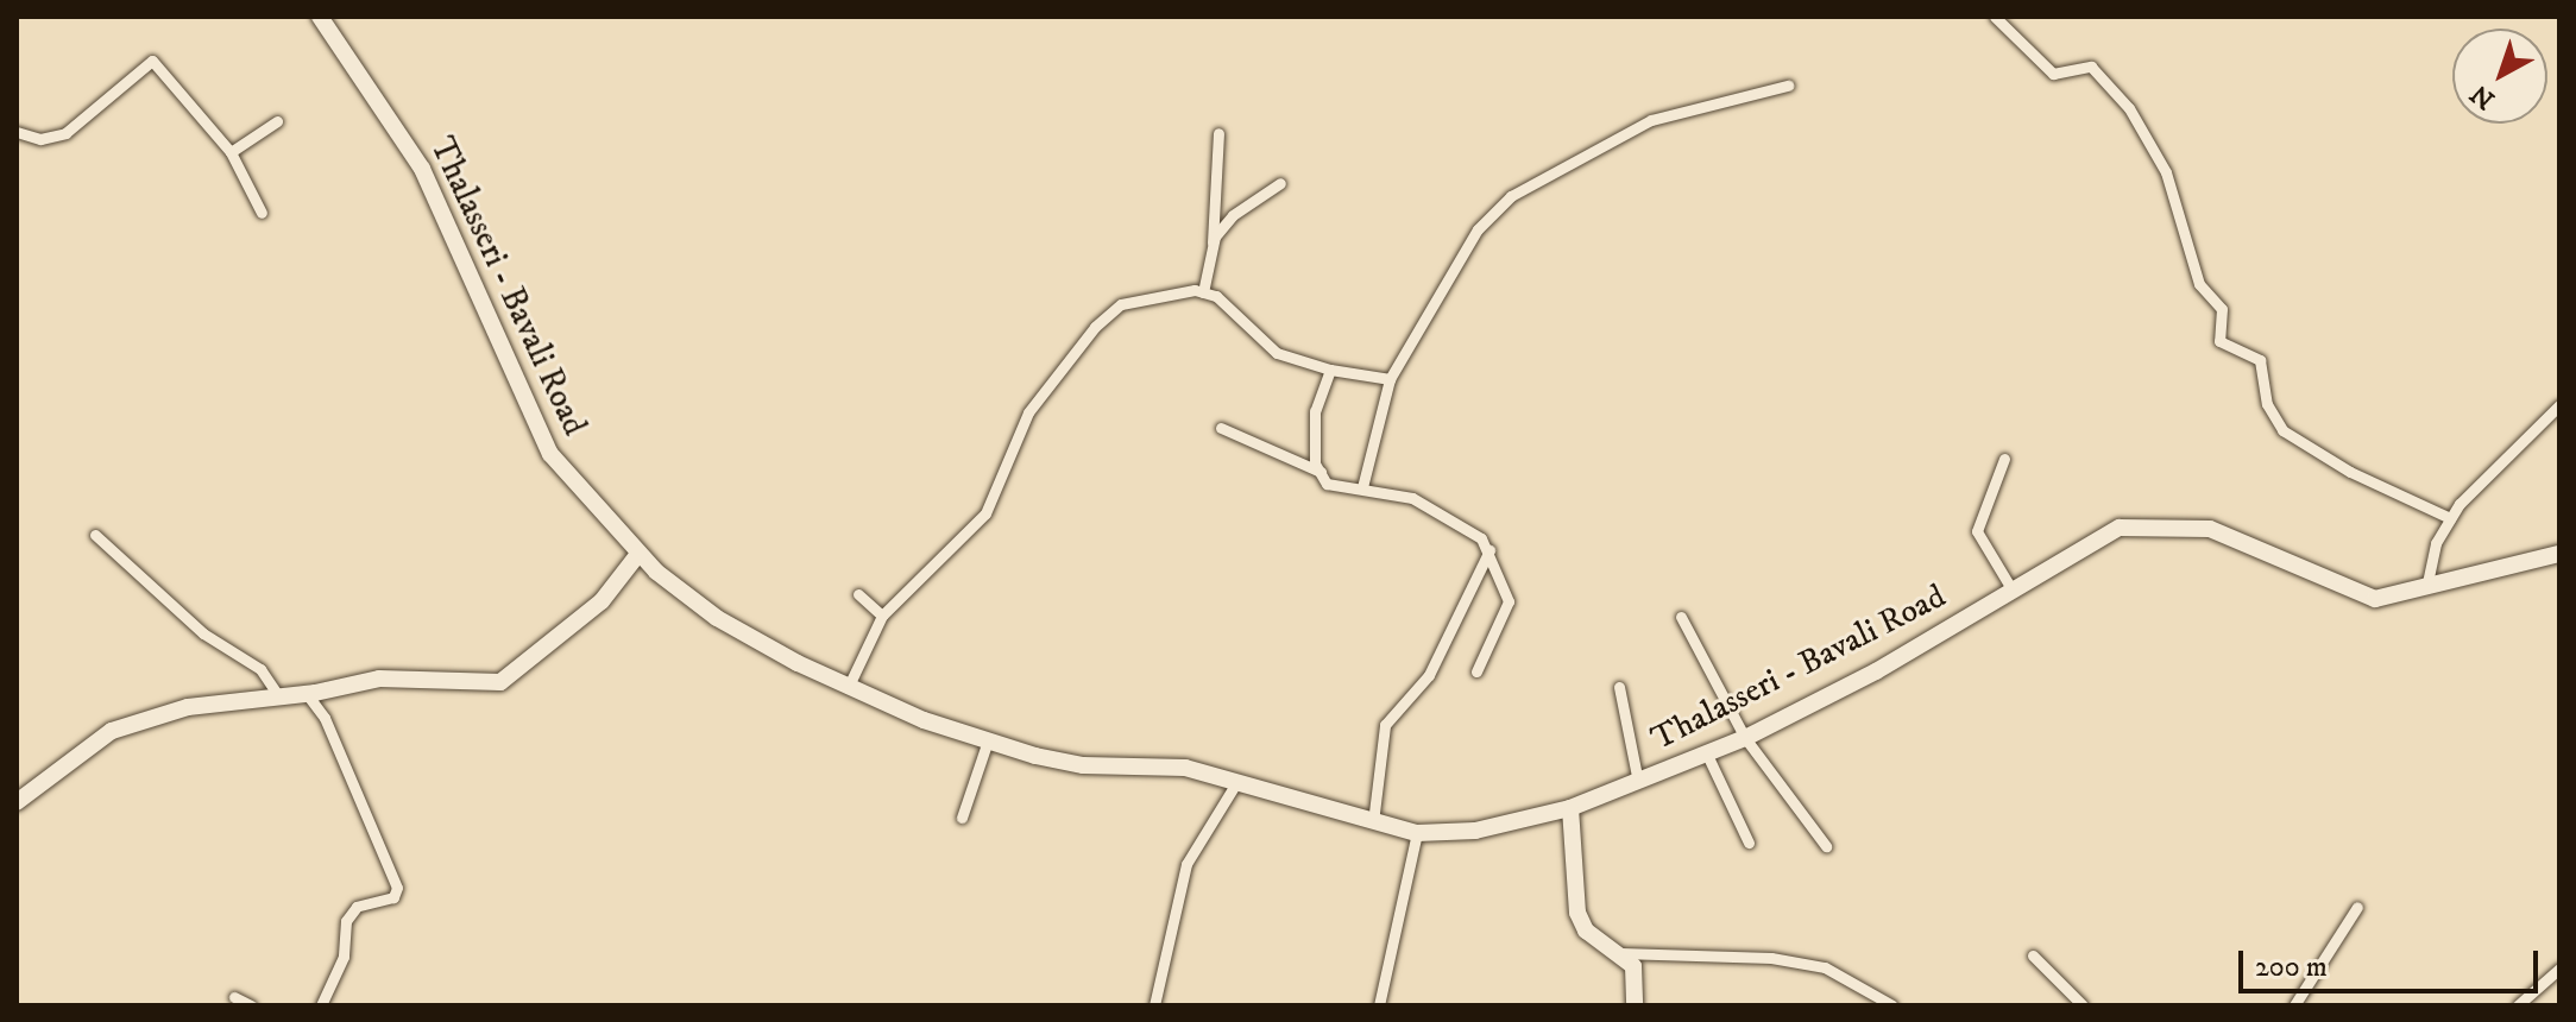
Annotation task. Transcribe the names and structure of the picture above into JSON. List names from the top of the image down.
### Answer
{
  "streets": {
    "main road": ["Thalasseri - Bavali Road"]
  },
  "scale_bar": "200 m",
  "north": "bottom left"
}
